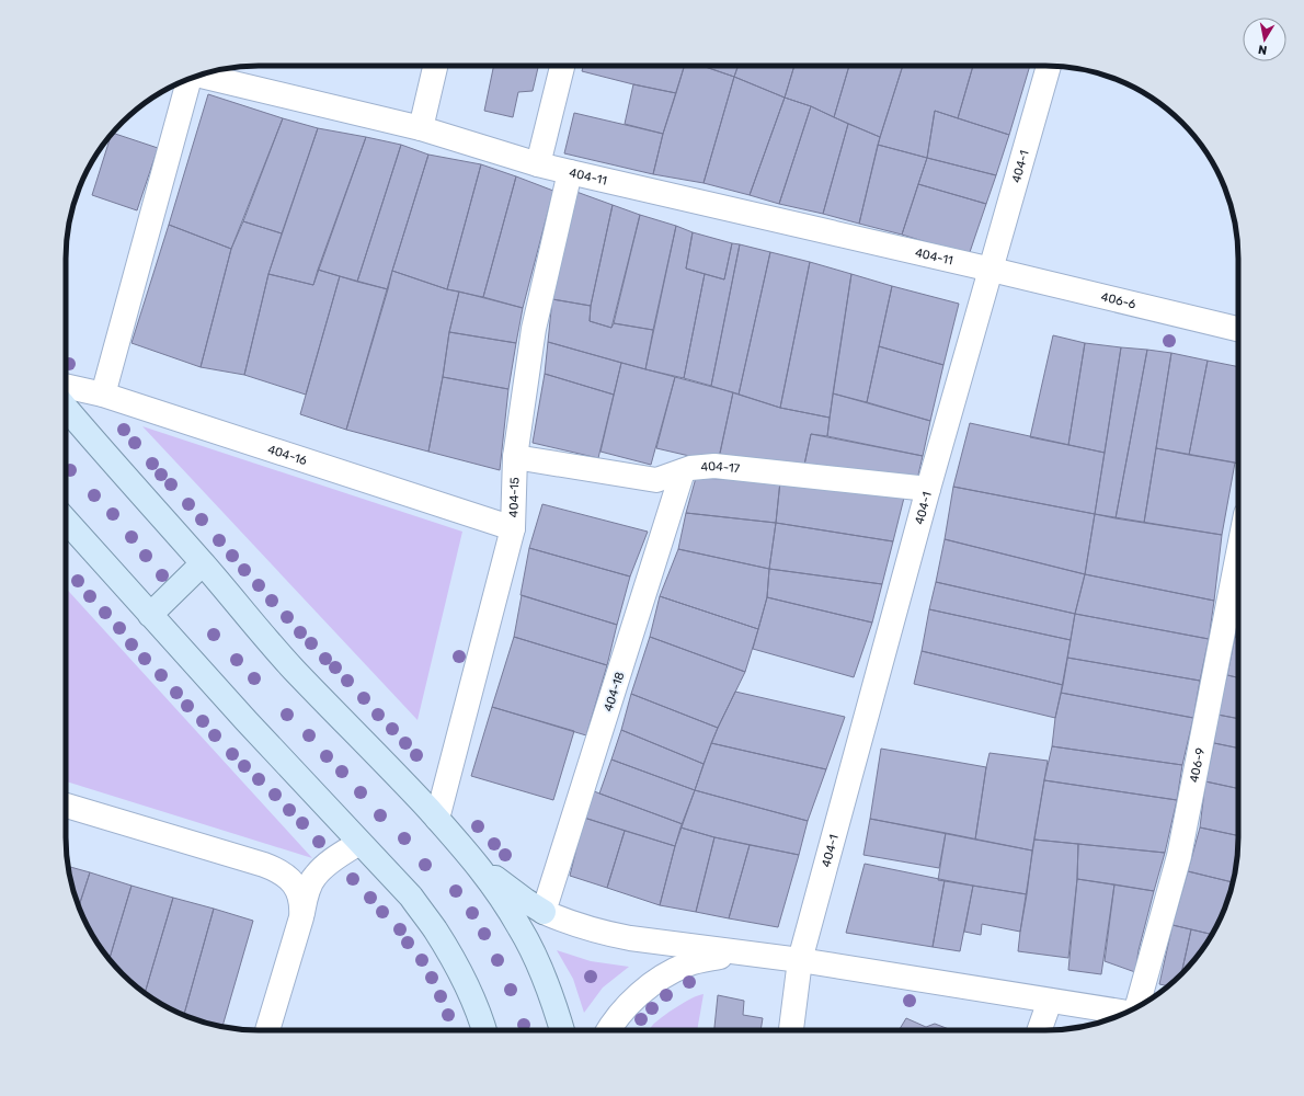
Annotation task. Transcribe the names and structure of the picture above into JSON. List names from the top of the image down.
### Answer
{
  "streets": {
    "street": [
      "404-1",
      "404-11",
      "406-6",
      "404-16",
      "404-17",
      "404-15",
      "404-18",
      "406-9"
    ]
  },
  "crossings": [
    ["404-1", "404-11"],
    ["404-1", "406-6"],
    ["404-1", "404-17"],
    ["404-11", "406-6"],
    ["404-11", "404-15"],
    ["404-16", "404-15"],
    ["404-17", "404-15"],
    ["404-17", "404-18"]
  ],
  "north": "bottom"
}
